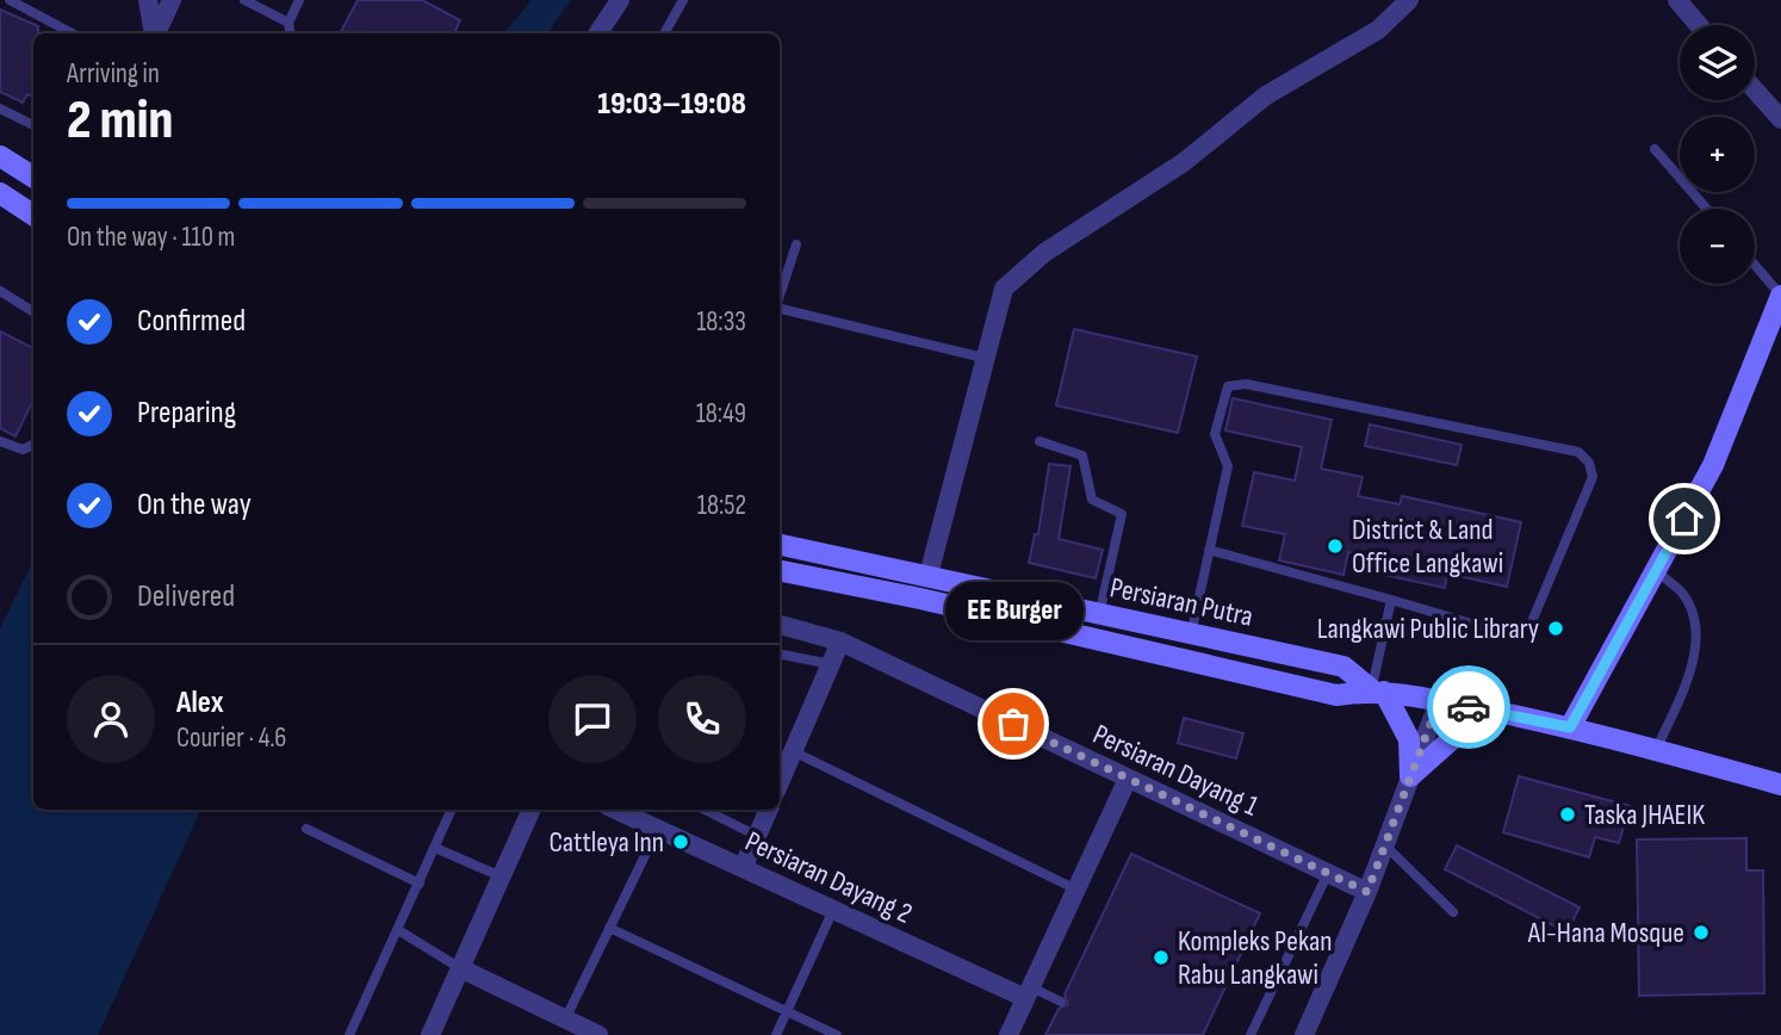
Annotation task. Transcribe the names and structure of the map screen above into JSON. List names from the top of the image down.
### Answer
{
  "streets": {
    "main road": ["Persiaran Putra"],
    "street": ["Persiaran Dayang 1", "Persiaran Dayang 2"]
  },
  "places": [
    "District & Land Office Langkawi",
    "Langkawi Public Library",
    "EE Burger",
    "Taska JHAEIK",
    "Cattleya Inn",
    "Al-Hana Mosque",
    "Kompleks Pekan Rabu Langkawi"
  ],
  "page": {
    "map_buttons": ["+", "−"],
    "heading": ["2 min", "Arriving in", "19:03–19:08"],
    "panel": ["Alex", "Courier · 4.6"],
    "bar": "On the way · 110 m",
    "list": [
      ["Confirmed", "18:33"],
      ["Preparing", "18:49"],
      ["On the way", "18:52"],
      "Delivered"
    ],
    "bubble": "EE Burger"
  }
}
